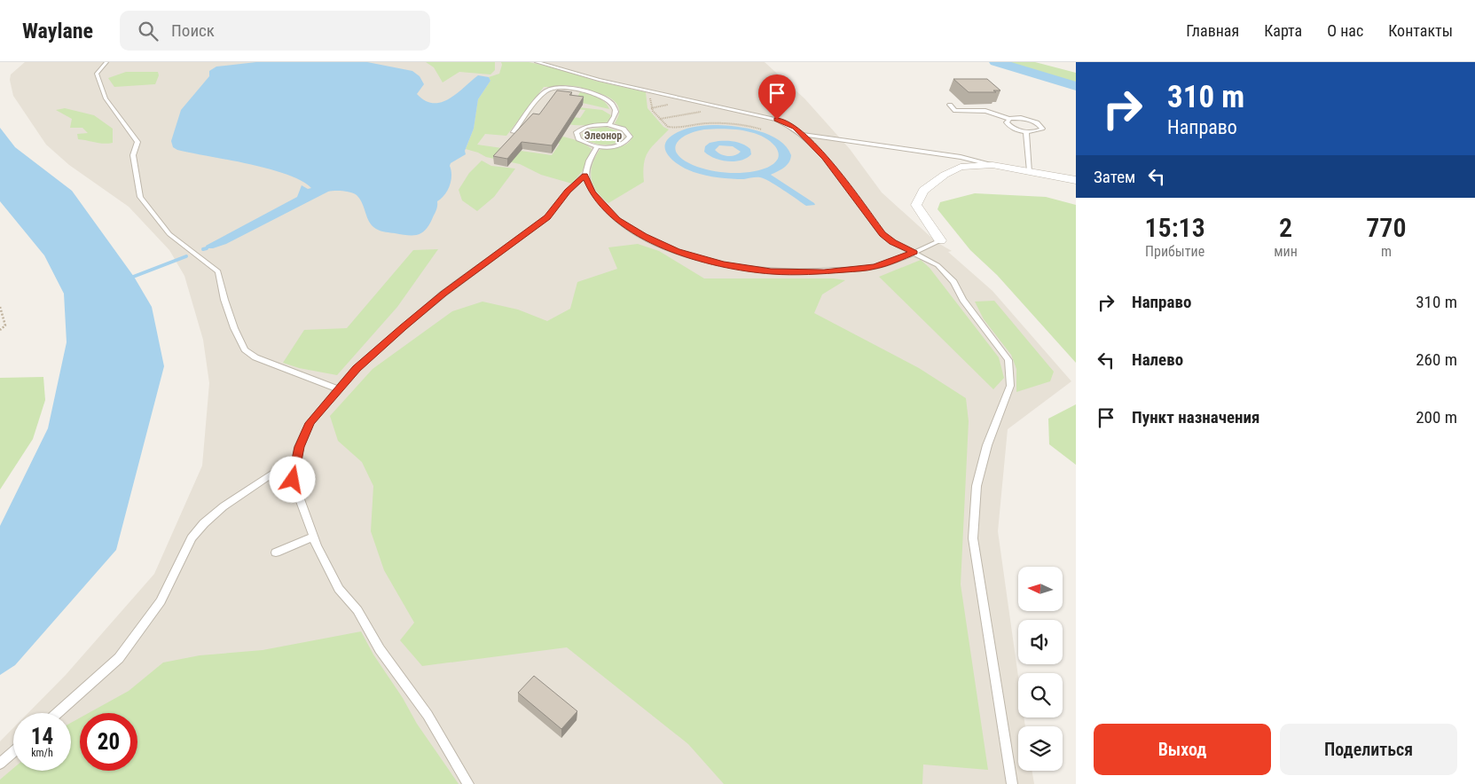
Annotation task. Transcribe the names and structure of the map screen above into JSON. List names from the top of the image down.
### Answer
{
  "districts": ["Элеонор"],
  "north": "left",
  "page": {
    "header": "Waylane",
    "search": "Поиск",
    "nav": [
      "Главная",
      "Карта",
      "О нас",
      "Контакты"
    ],
    "turn": ["310 m", "Направо"],
    "then": "Затем",
    "eta": [
      "15:13",
      "Прибытие",
      "2",
      "мин",
      "770",
      "m"
    ],
    "list": [
      {
        "name": "Направо",
        "value": "310 m"
      },
      {
        "name": "Налево",
        "value": "260 m"
      },
      {
        "name": "Пункт назначения",
        "value": "200 m"
      }
    ],
    "speed": "14 km/h",
    "limit": "20",
    "buttons": ["Выход", "Поделиться"]
  }
}
